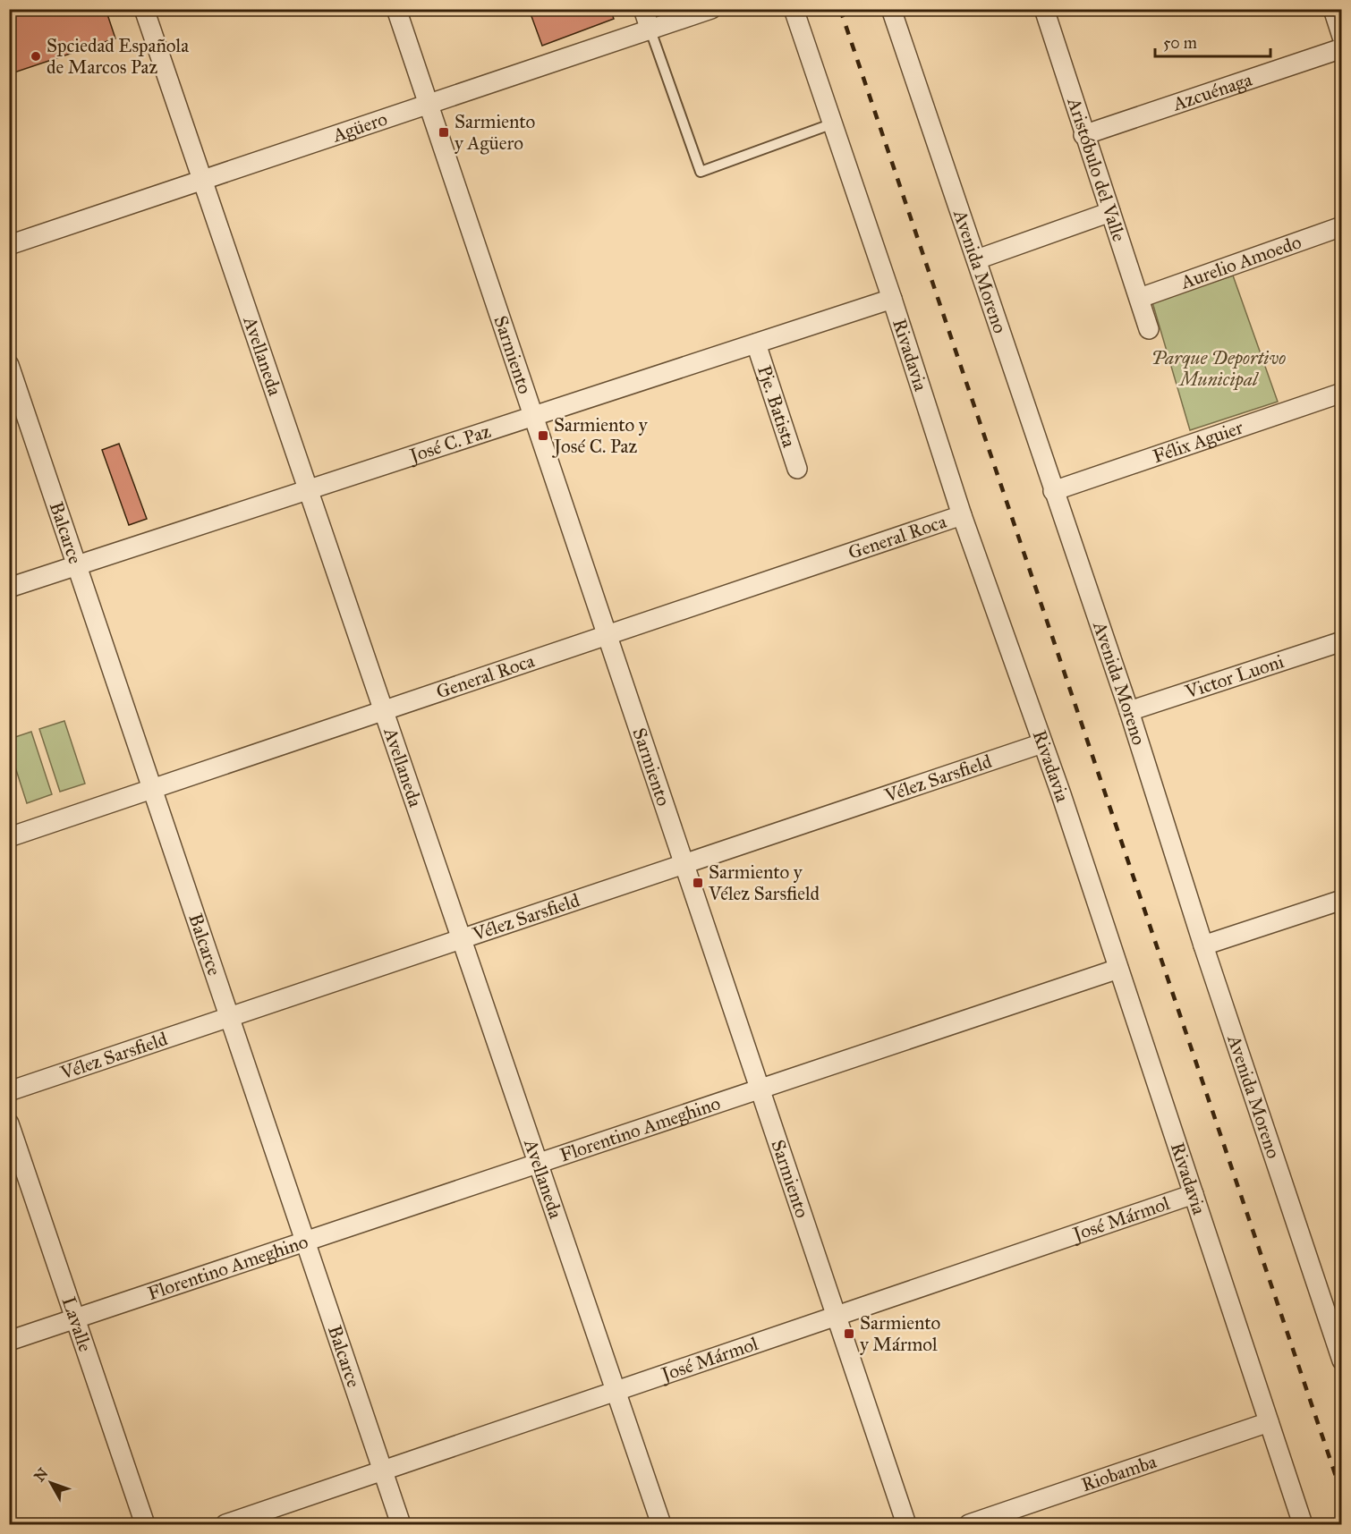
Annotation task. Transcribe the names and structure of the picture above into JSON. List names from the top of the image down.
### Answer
{
  "streets": {
    "street": [
      "Azcuénaga",
      "Agüero",
      "Aristóbulo del Valle",
      "Aurelio Amoedo",
      "Avenida Moreno",
      "Sarmiento",
      "Rivadavia",
      "Avellaneda",
      "Pje. Batista",
      "Félix Aguier",
      "José C. Paz",
      "Balcarce",
      "General Roca",
      "Victor Luoni",
      "Vélez Sarsfield",
      "Florentino Ameghino",
      "José Mármol",
      "Lavalle",
      "Riobamba"
    ]
  },
  "crossings": [
    ["Azcuénaga", "Aristóbulo del Valle"],
    ["Agüero", "Sarmiento"],
    ["Agüero", "Avellaneda"],
    ["Aristóbulo del Valle", "Aurelio Amoedo"],
    ["Avenida Moreno", "Félix Aguier"],
    ["Avenida Moreno", "Victor Luoni"],
    ["Sarmiento", "José C. Paz"],
    ["Sarmiento", "General Roca"],
    ["Sarmiento", "Vélez Sarsfield"],
    ["Sarmiento", "Florentino Ameghino"],
    ["Sarmiento", "José Mármol"],
    ["Rivadavia", "José C. Paz"],
    ["Rivadavia", "General Roca"],
    ["Rivadavia", "Vélez Sarsfield"],
    ["Rivadavia", "Florentino Ameghino"],
    ["Rivadavia", "José Mármol"],
    ["Rivadavia", "Riobamba"],
    ["Avellaneda", "José C. Paz"],
    ["Avellaneda", "General Roca"],
    ["Avellaneda", "Vélez Sarsfield"],
    ["Avellaneda", "Florentino Ameghino"],
    ["Avellaneda", "José Mármol"],
    ["Pje. Batista", "José C. Paz"],
    ["José C. Paz", "Balcarce"],
    ["Balcarce", "General Roca"],
    ["Balcarce", "Vélez Sarsfield"],
    ["Balcarce", "Florentino Ameghino"],
    ["Balcarce", "José Mármol"],
    ["Florentino Ameghino", "Lavalle"]
  ],
  "parks": ["Parque Deportivo Municipal"],
  "places": {
    "other": ["Spciedad Española de Marcos Paz"],
    "transit": [
      "Sarmiento y Agüero",
      "Sarmiento y José C. Paz",
      "Sarmiento y Vélez Sarsfield",
      "Sarmiento y Mármol"
    ]
  },
  "scale_bar": "50 m",
  "north": "top left"
}
